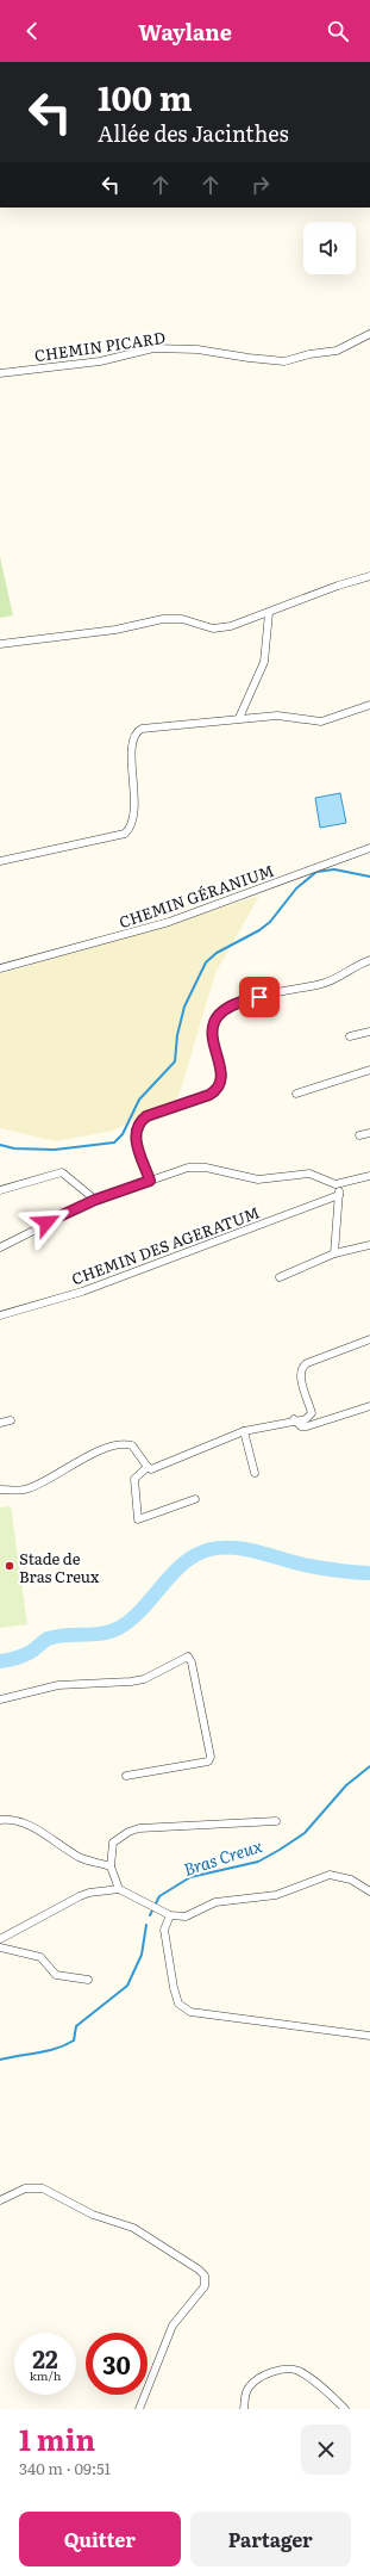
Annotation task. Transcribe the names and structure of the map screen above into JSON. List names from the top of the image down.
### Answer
{
  "streets": {
    "street": ["CHEMIN PICARD", "CHEMIN GÉRANIUM", "CHEMIN DES AGERATUM"]
  },
  "water": ["Bras Creux"],
  "places": ["Stade de Bras Creux"],
  "page": {
    "header": "Waylane",
    "turn": ["100 m", "Allée des Jacinthes"],
    "speed": "22 km/h",
    "limit": "30",
    "heading": ["1 min", "340 m · 09:51"],
    "buttons": ["Quitter", "Partager"]
  }
}
